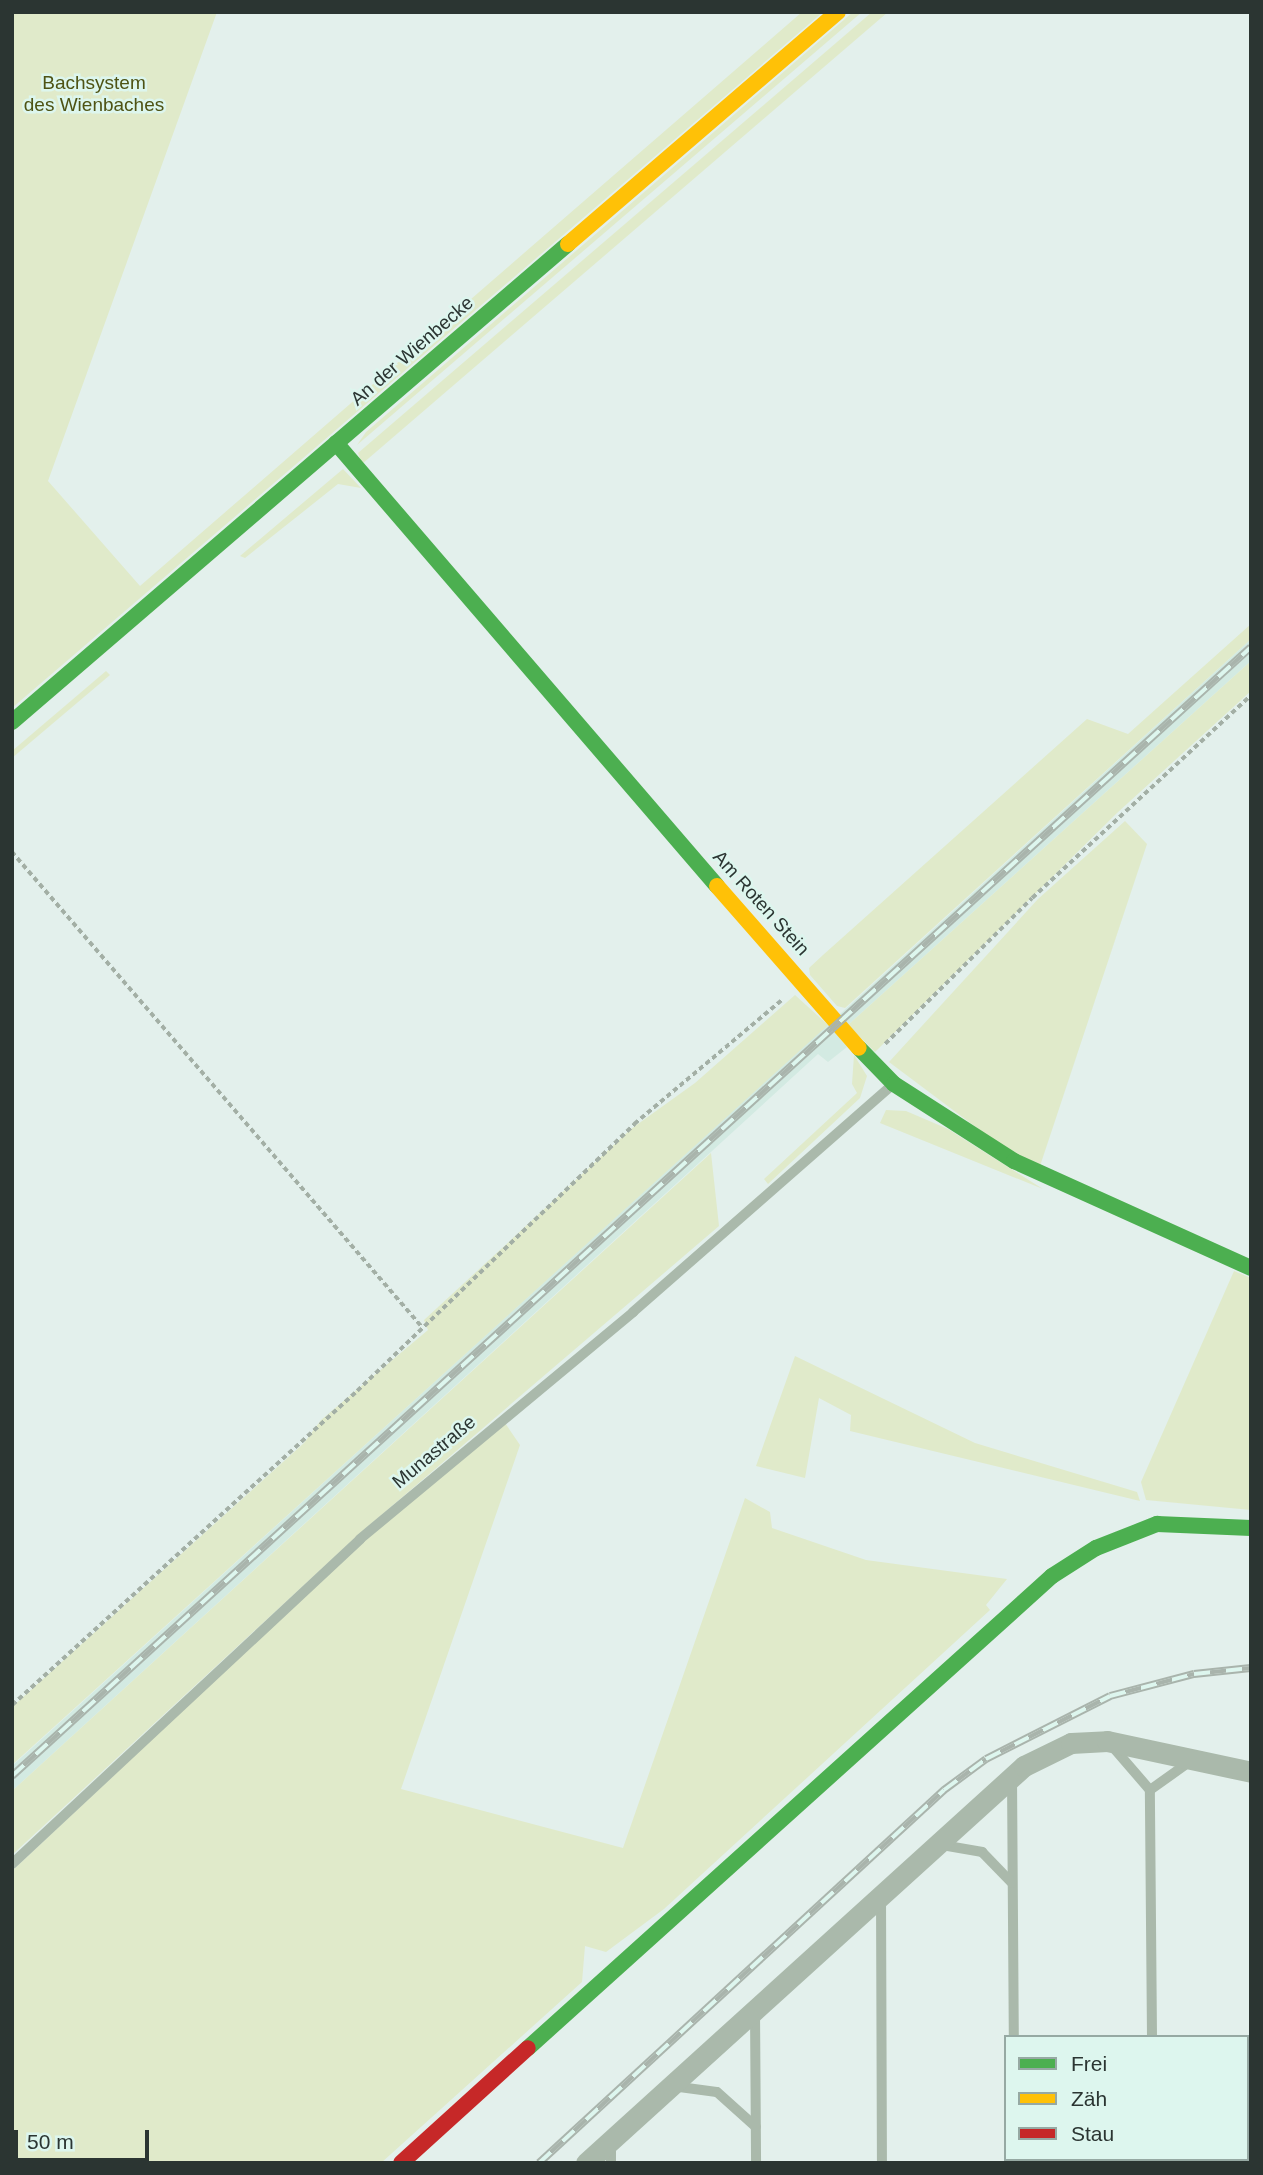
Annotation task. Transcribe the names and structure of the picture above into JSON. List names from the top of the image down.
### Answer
{
  "streets": {
    "street": ["An der Wienbecke", "Am Roten Stein"],
    "lane": ["Munastraße"]
  },
  "crossings": [
    ["An der Wienbecke", "Am Roten Stein"],
    ["Am Roten Stein", "Munastraße"]
  ],
  "parks": ["Bachsystem des Wienbaches"],
  "legend": ["Frei", "Zäh", "Stau"],
  "scale_bar": "50 m"
}
